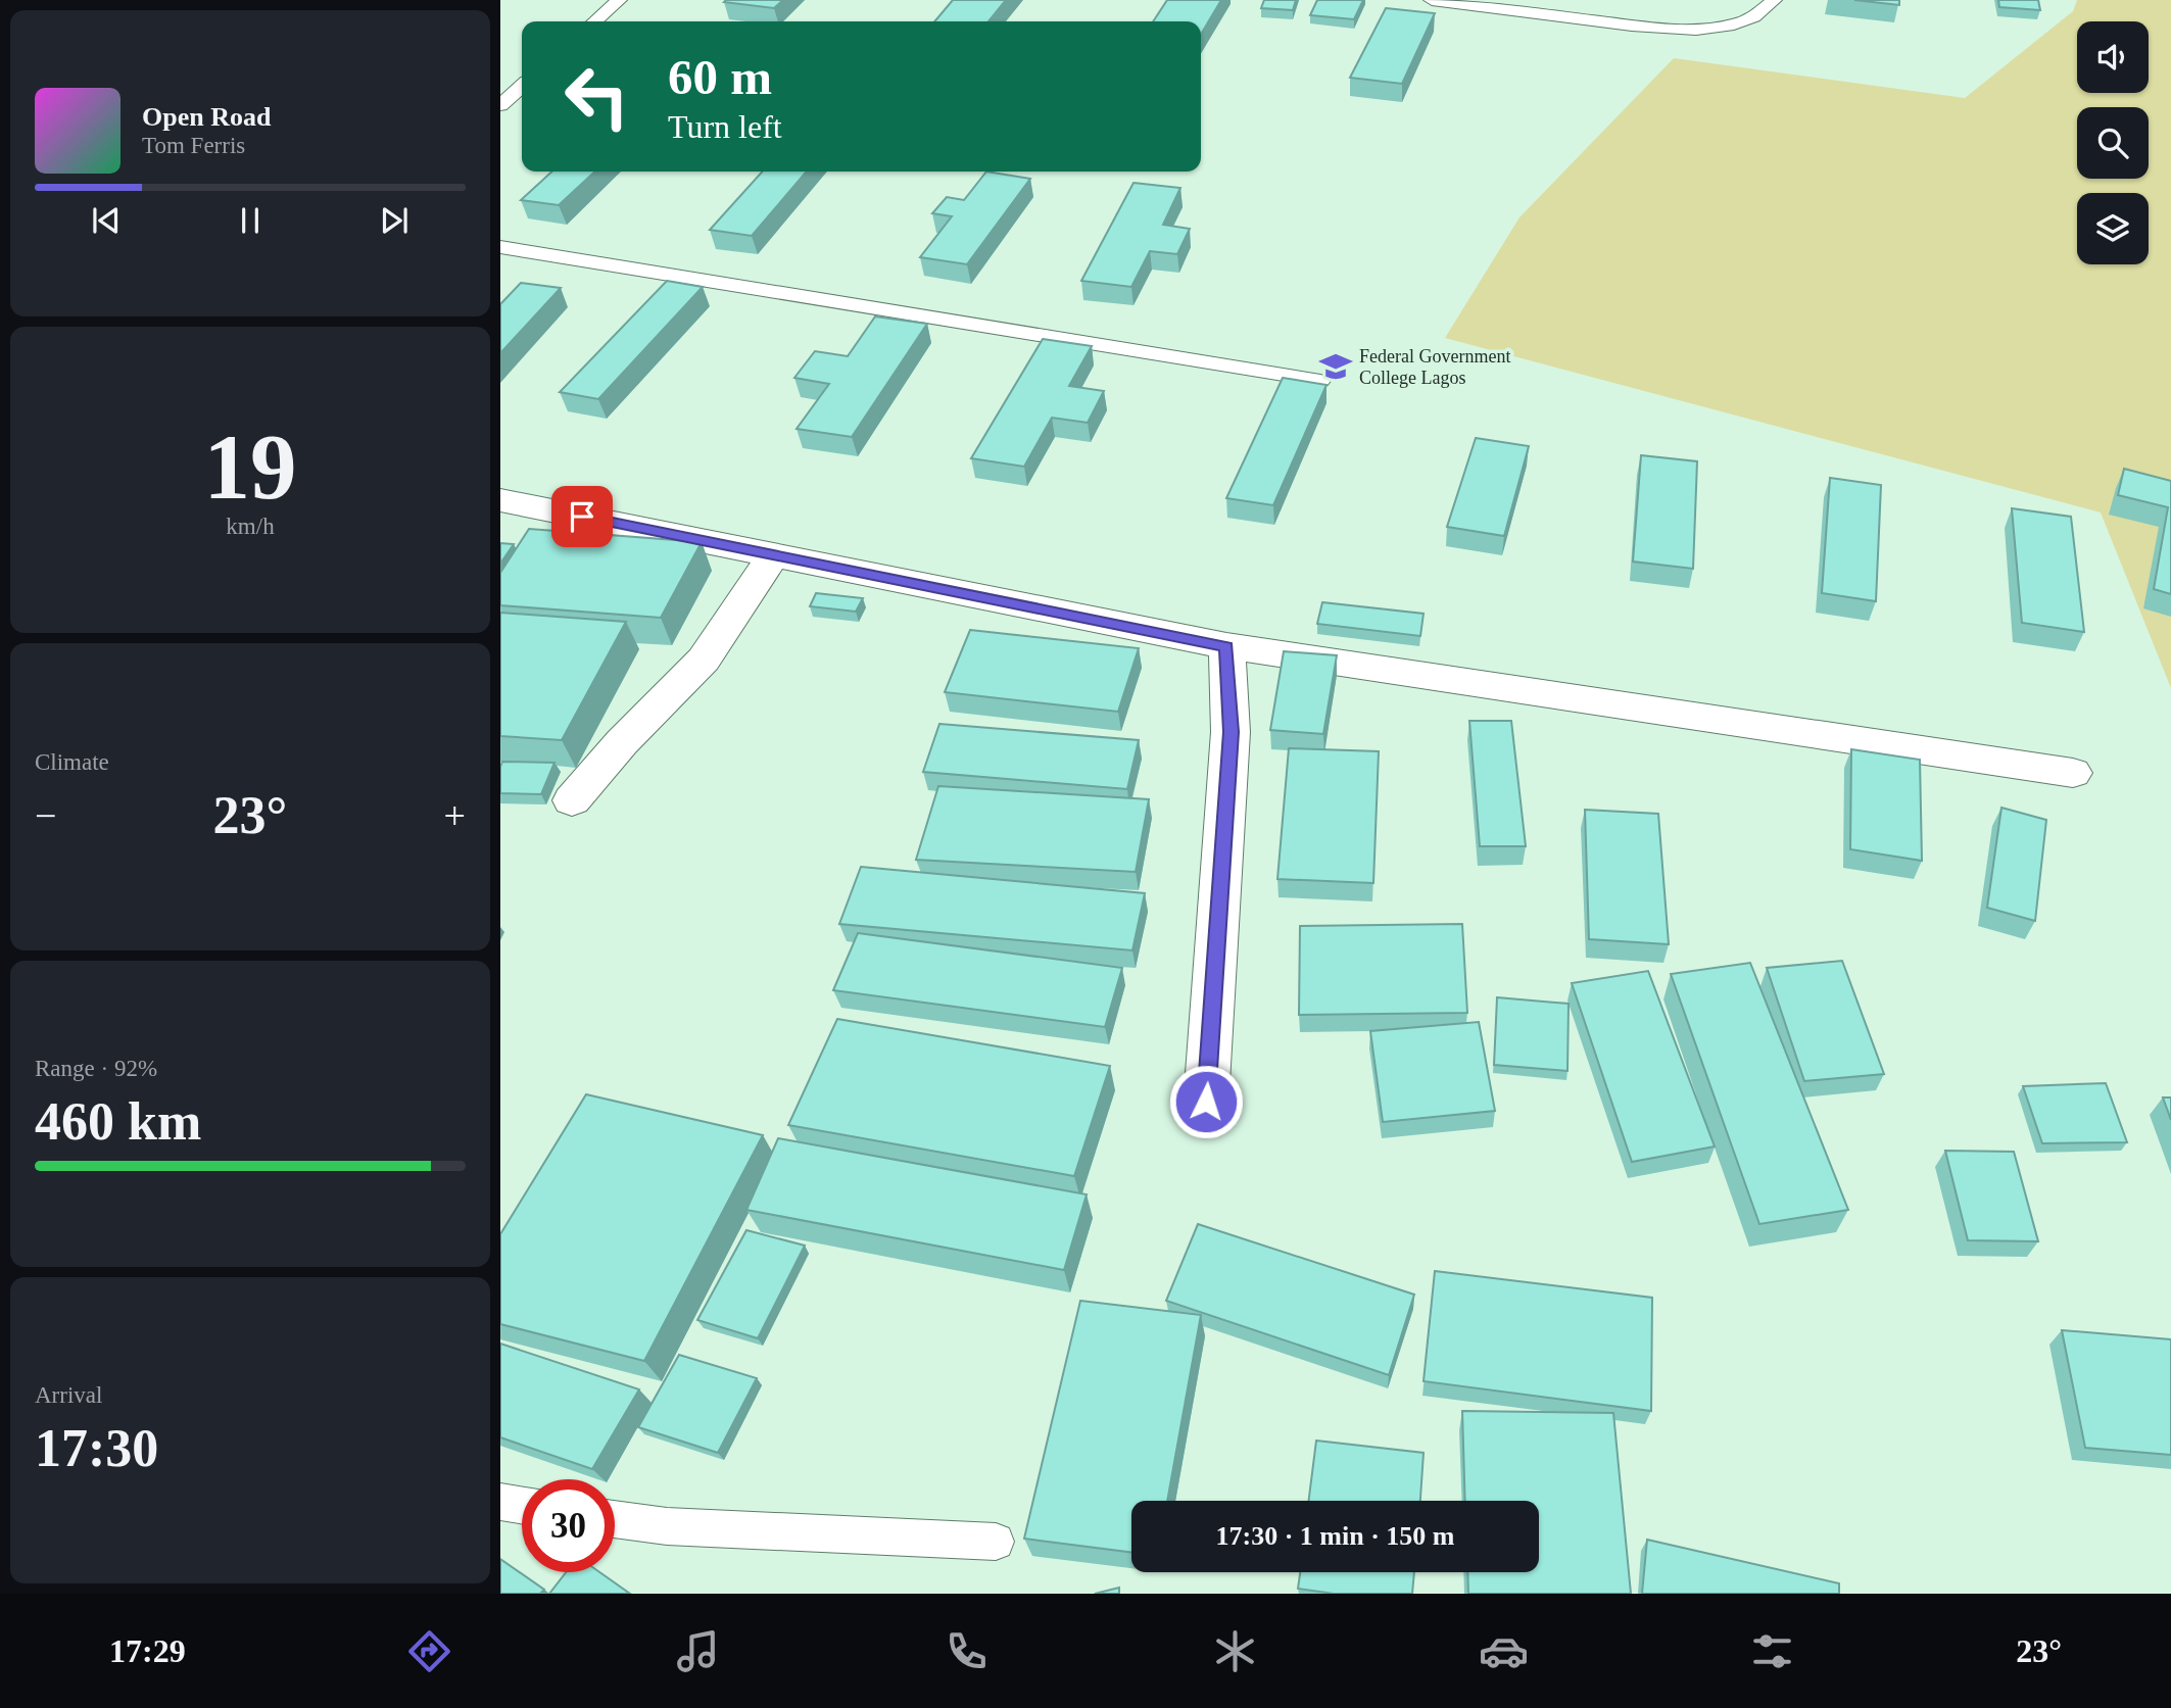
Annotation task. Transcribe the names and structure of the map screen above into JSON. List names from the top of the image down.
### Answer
{
  "places": {
    "school or university": ["Federal Government College Lagos"]
  },
  "page": {
    "turn": ["60 m", "Turn left"],
    "song": ["Open Road", "Tom Ferris"],
    "tile": [
      ["19", "km/h"],
      "Climate",
      ["Range · 92%", "460 km"],
      ["Arrival", "17:30"]
    ],
    "heat": ["−", "23°", "+"],
    "limit": "30",
    "trip": "17:30 · 1 min · 150 m",
    "tabs": ["17:29", "23°"]
  }
}
